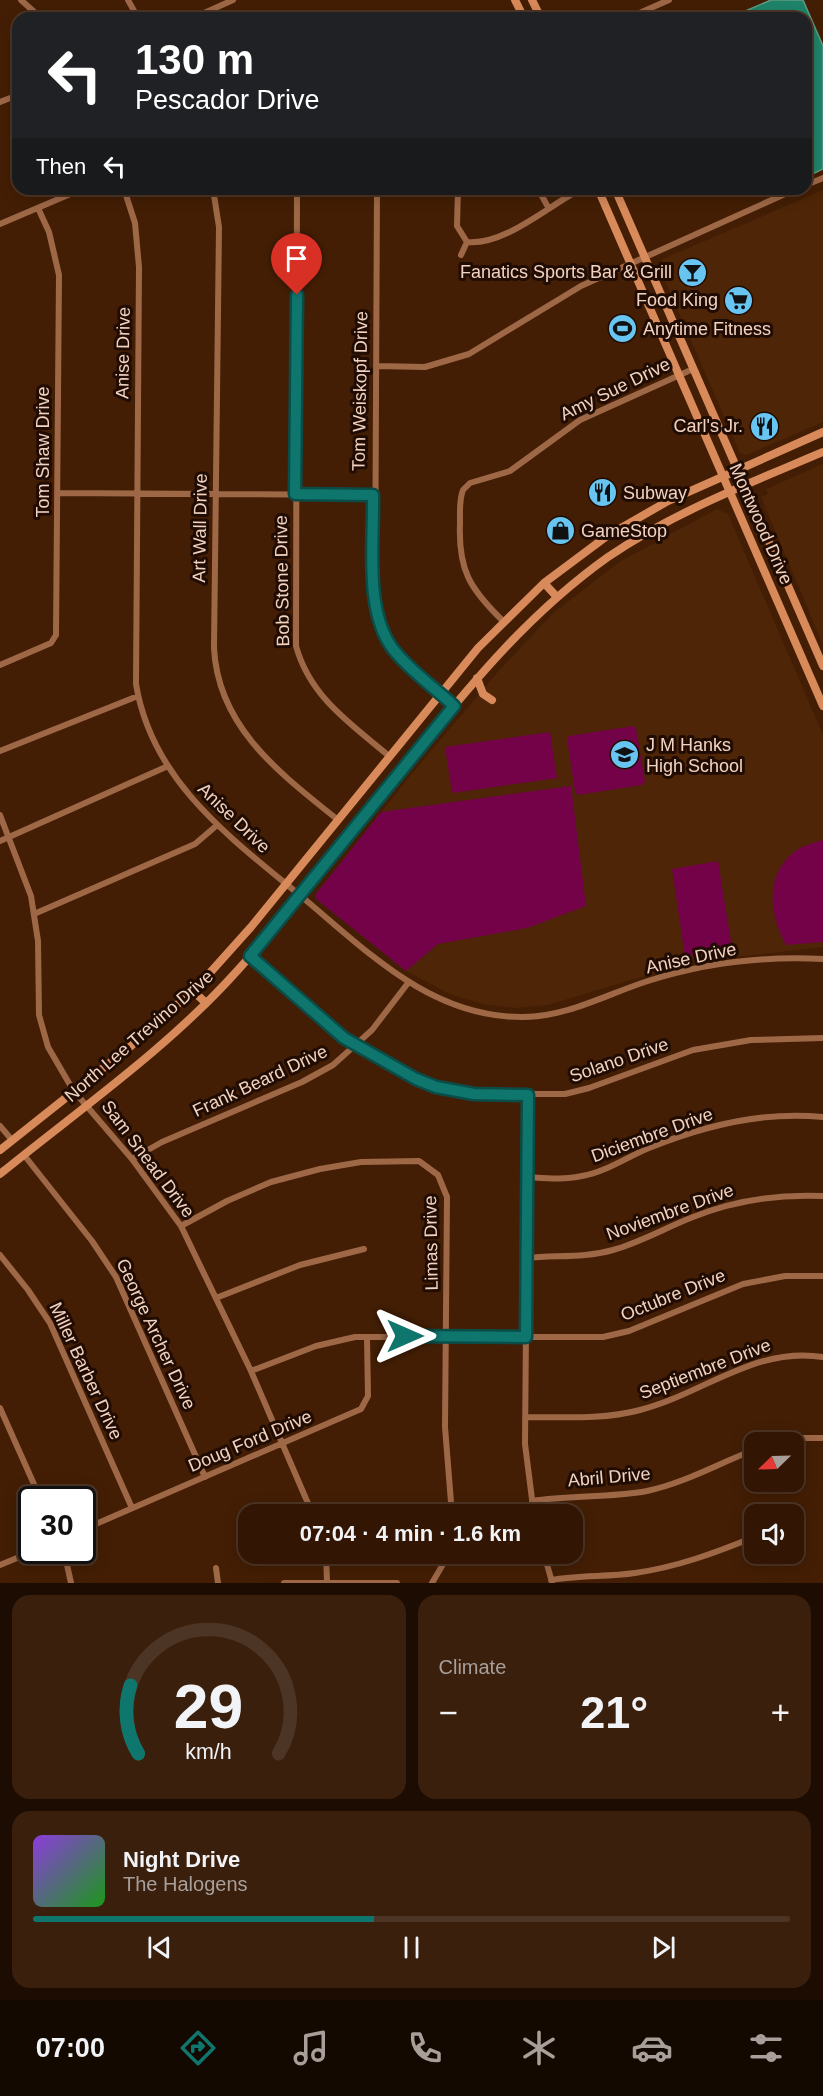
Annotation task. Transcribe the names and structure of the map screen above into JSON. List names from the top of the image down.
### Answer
{
  "streets": {
    "main road": ["Montwood Drive", "North Lee Trevino Drive"],
    "street": [
      "Anise Drive",
      "Amy Sue Drive",
      "Tom Weiskopf Drive",
      "Tom Shaw Drive",
      "Art Wall Drive",
      "Bob Stone Drive",
      "Solano Drive",
      "Frank Beard Drive",
      "Diciembre Drive",
      "Sam Snead Drive",
      "Noviembre Drive",
      "Limas Drive",
      "Octubre Drive",
      "George Archer Drive",
      "Septiembre Drive",
      "Miller Barber Drive",
      "Doug Ford Drive",
      "Abril Drive"
    ]
  },
  "crossings": [
    ["Anise Drive", "North Lee Trevino Drive"],
    ["Anise Drive", "Frank Beard Drive"],
    ["Amy Sue Drive", "Montwood Drive"],
    ["Amy Sue Drive", "North Lee Trevino Drive"],
    ["Tom Weiskopf Drive", "North Lee Trevino Drive"],
    ["Montwood Drive", "North Lee Trevino Drive"],
    ["Art Wall Drive", "North Lee Trevino Drive"],
    ["Bob Stone Drive", "North Lee Trevino Drive"],
    ["North Lee Trevino Drive", "Solano Drive"],
    ["North Lee Trevino Drive", "Sam Snead Drive"],
    ["North Lee Trevino Drive", "George Archer Drive"],
    ["Solano Drive", "Frank Beard Drive"],
    ["Frank Beard Drive", "Sam Snead Drive"],
    ["Sam Snead Drive", "Limas Drive"],
    ["Sam Snead Drive", "Octubre Drive"],
    ["Sam Snead Drive", "Doug Ford Drive"],
    ["Limas Drive", "Octubre Drive"],
    ["Octubre Drive", "Doug Ford Drive"],
    ["George Archer Drive", "Doug Ford Drive"],
    ["Miller Barber Drive", "Doug Ford Drive"]
  ],
  "places": {
    "bar": ["Fanatics Sports Bar & Grill"],
    "supermarket": ["Food King"],
    "sports": ["Anytime Fitness"],
    "restaurant": ["Carl's Jr.", "Subway"],
    "shop": ["GameStop"],
    "school or university": ["J M Hanks High School"]
  },
  "north": "bottom left",
  "page": {
    "turn": ["130 m", "Pescador Drive"],
    "then": "Then",
    "limit": "30",
    "trip": "07:04 · 4 min · 1.6 km",
    "tile": "Climate",
    "heat": ["−", "21°", "+"],
    "song": ["Night Drive", "The Halogens"],
    "tabs": "07:00",
    "gauge": ["29", "km/h"]
  }
}
